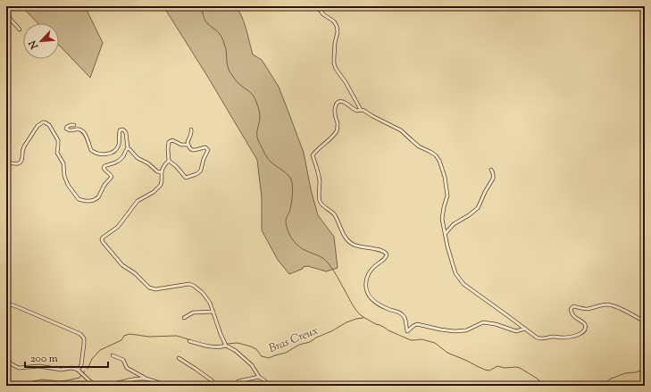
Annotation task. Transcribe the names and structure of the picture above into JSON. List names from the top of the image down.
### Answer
{
  "water": ["Bras Creux"],
  "scale_bar": "200 m",
  "north": "bottom left"
}
